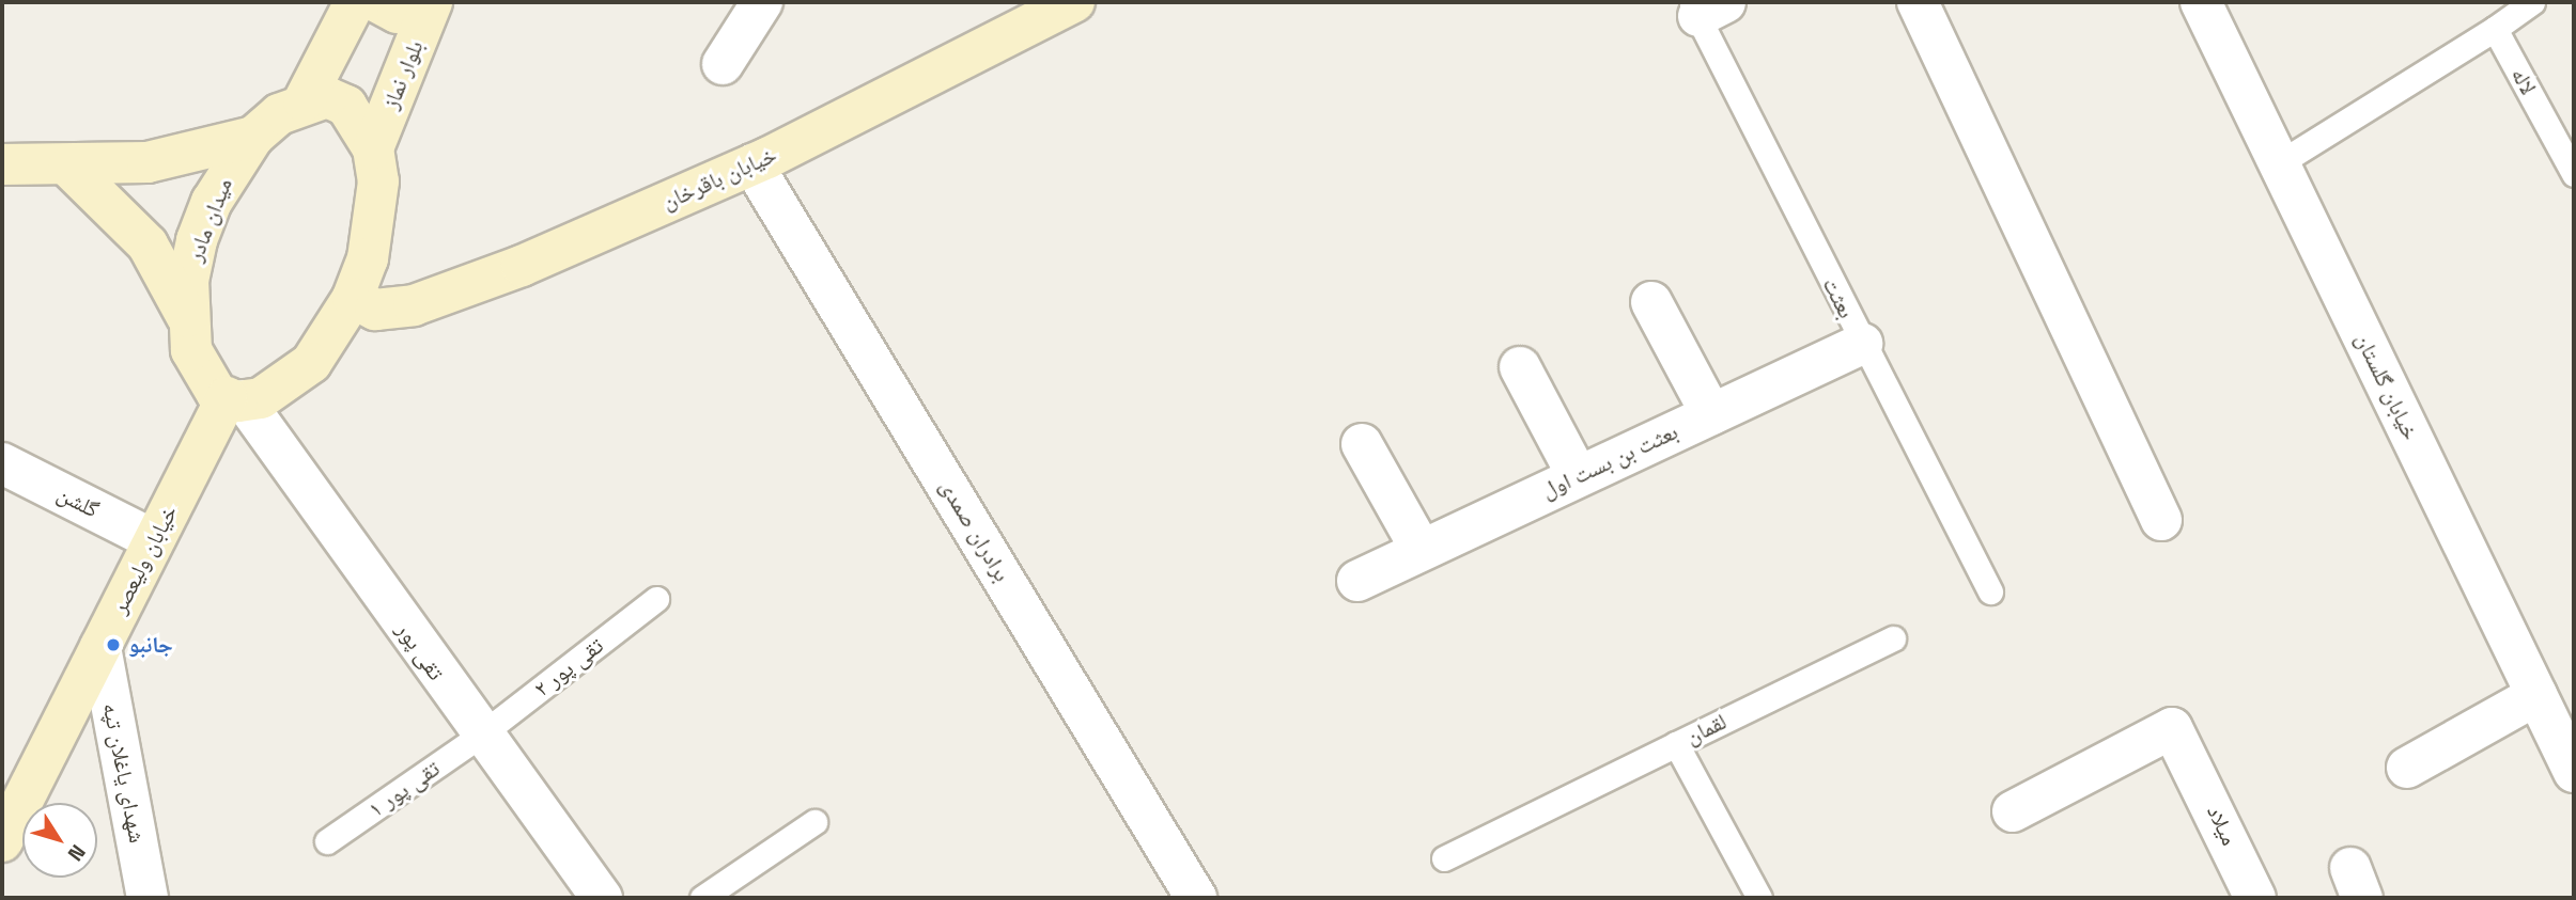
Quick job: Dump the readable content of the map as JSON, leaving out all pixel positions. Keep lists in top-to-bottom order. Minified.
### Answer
{"streets":{"main road":["بلوار نماز","خیابان باقرخان","میدان مادر","خیابان ولیعصر"],"street":["خیابان گلستان","بعثت بن بست اول","گلشن","برادران صمدی","تقی پور","شهدای یاغلان تپه","میلاد"],"lane":["لاله","بعثت","تقی پور ۲","لقمان","تقی پور ۱"]},"crossings":[["خیابان باقرخان","برادران صمدی"],["میدان مادر","خیابان ولیعصر"],["میدان مادر","تقی پور"],["بعثت","بعثت بن بست اول"],["گلشن","خیابان ولیعصر"],["خیابان ولیعصر","تقی پور"],["خیابان ولیعصر","شهدای یاغلان تپه"],["تقی پور","تقی پور ۲"],["تقی پور","تقی پور ۱"],["تقی پور ۲","تقی پور ۱"]],"places":["جانبو"],"north":"bottom right"}
